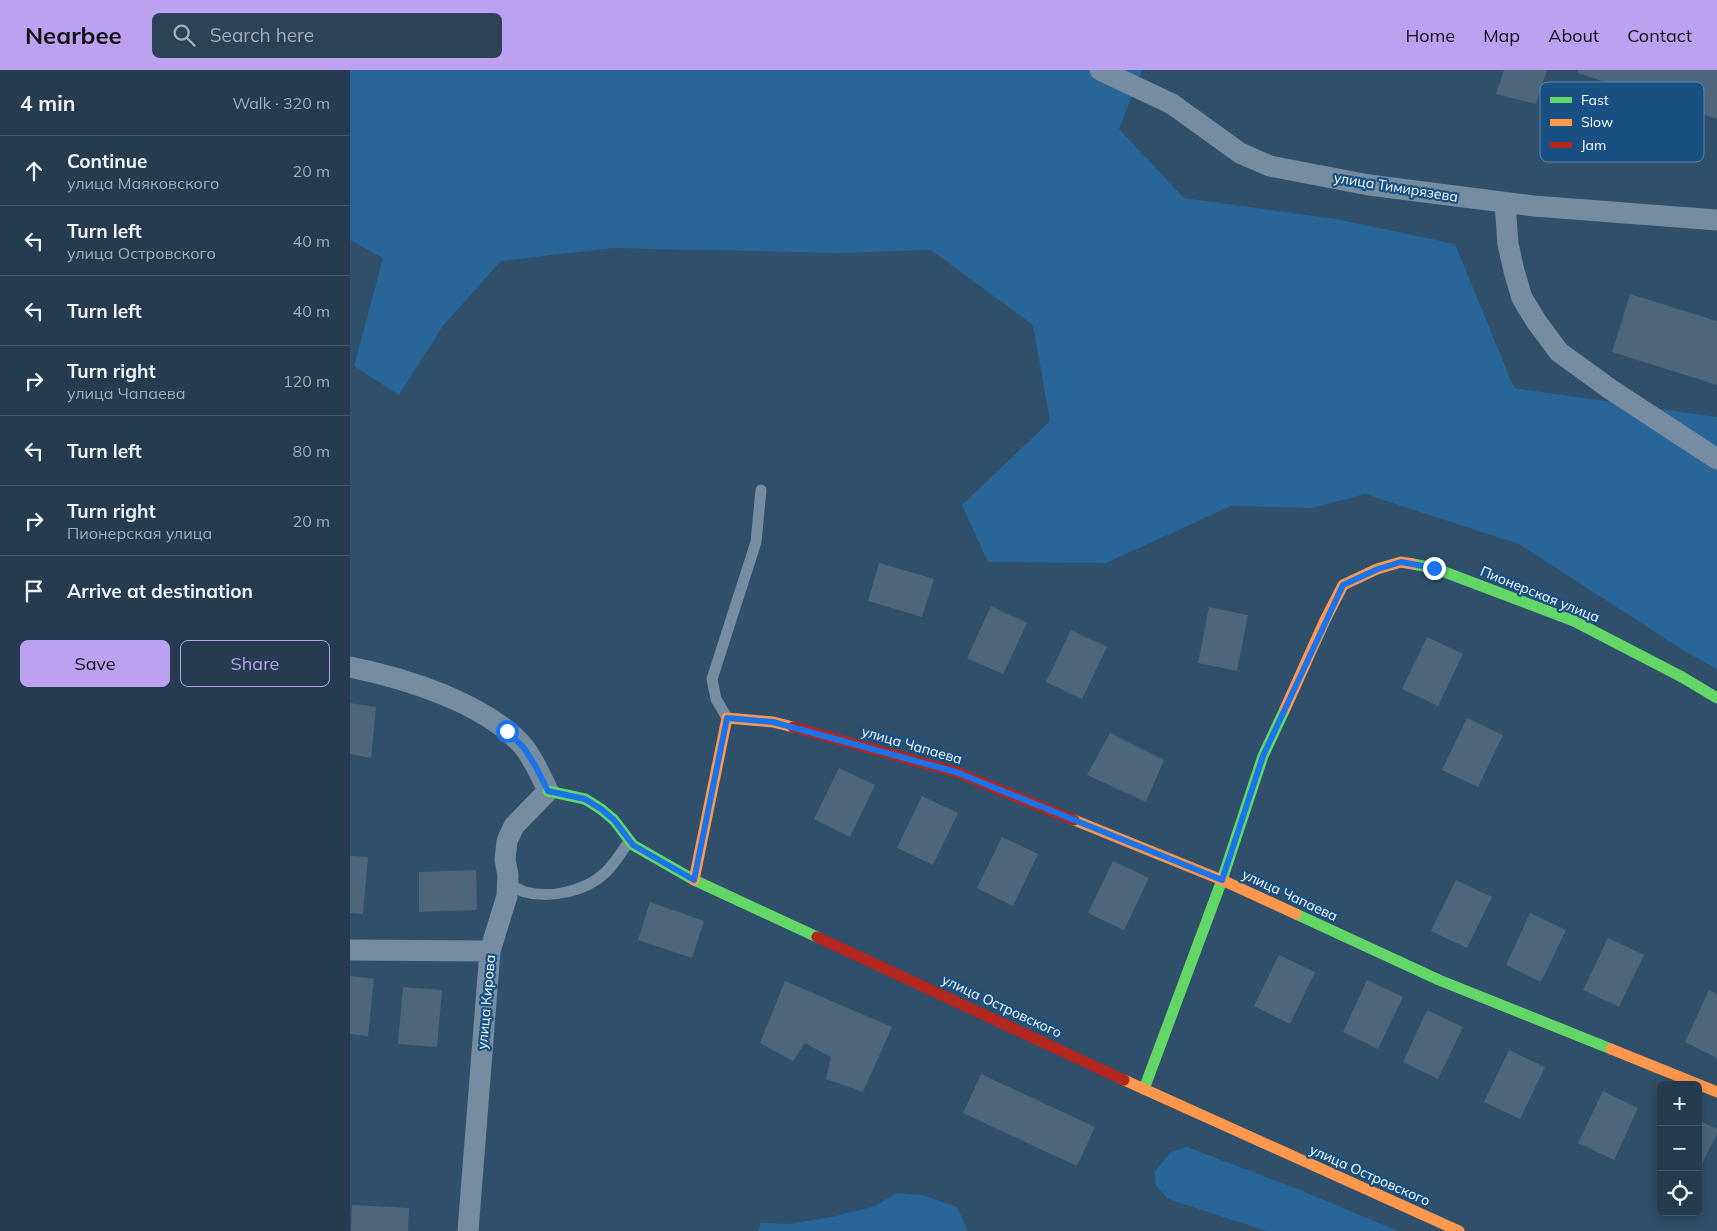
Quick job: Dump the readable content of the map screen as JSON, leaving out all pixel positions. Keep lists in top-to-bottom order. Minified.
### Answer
{"streets":{"street":["улица Тимирязева","Пионерская улица","улица Чапаева","улица Кирова","улица Островского"]},"crossings":[["Пионерская улица","улица Чапаева"],["улица Кирова","улица Островского"]],"legend":["Fast","Slow","Jam"],"page":{"header":"Nearbee","search":"Search here","nav":["Home","Map","About","Contact"],"heading":["4 min","Walk · 320 m"],"list":[["Continue","улица Маяковского","20 m"],["Turn left","улица Островского","40 m"],["Turn left","40 m"],["Turn right","улица Чапаева","120 m"],["Turn left","80 m"],["Turn right","Пионерская улица","20 m"],"Arrive at destination"],"buttons":["Save","Share"],"map_buttons":["+","−"]}}
